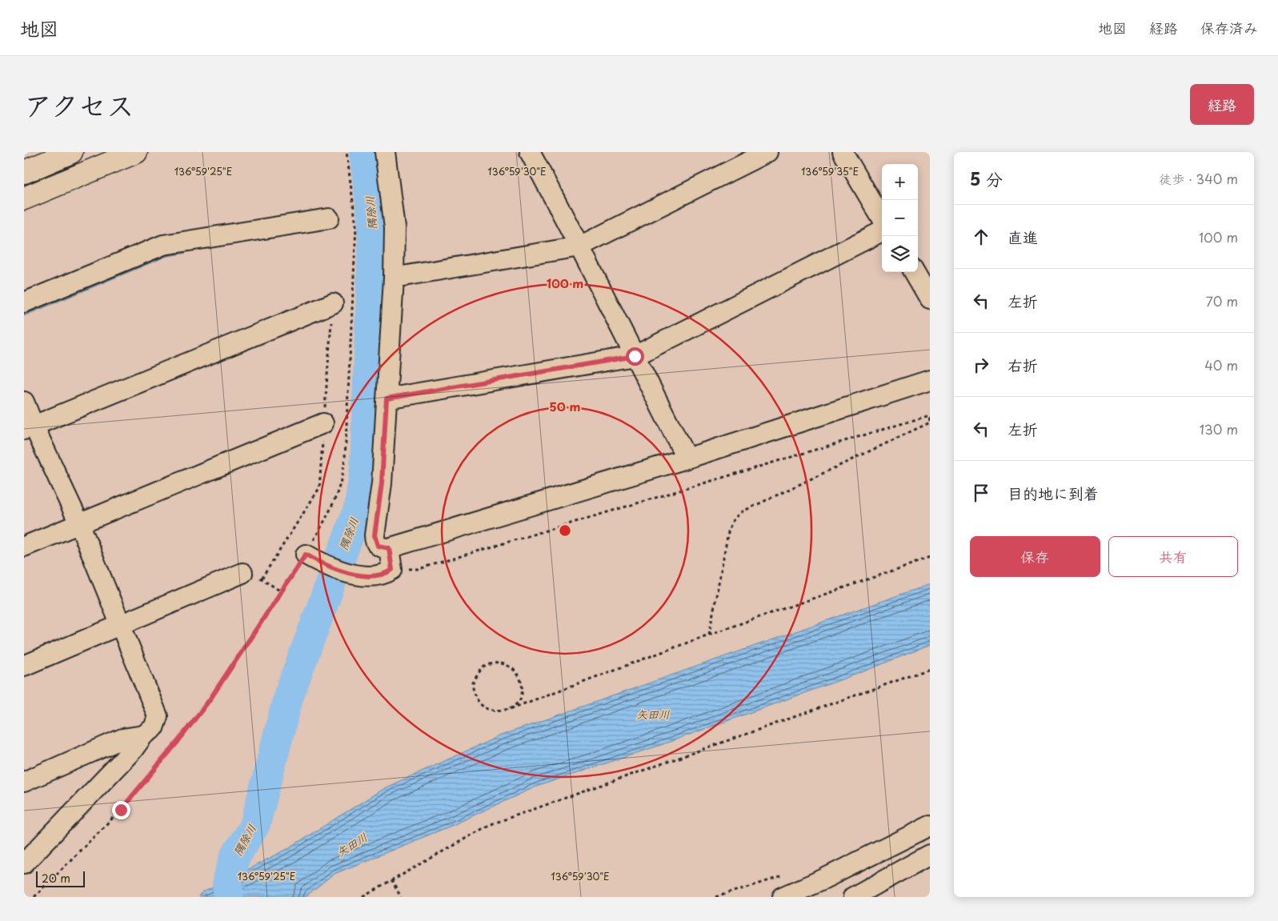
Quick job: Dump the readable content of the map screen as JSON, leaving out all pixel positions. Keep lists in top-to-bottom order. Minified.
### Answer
{"water":["隅除川","矢田川"],"scale_bar":"20 m","page":{"header":"地図","nav":["地図","経路","保存済み"],"title":"アクセス","buttons":["経路",["保存","共有"]],"heading":["5 分","徒歩 · 340 m"],"map_buttons":["+","−"],"list":[["直進","100 m"],["左折","70 m"],["右折","40 m"],["左折","130 m"],"目的地に到着"],"scale":"20 m"},"coordinates":["136°59'25\"E","136°59'30\"E","136°59'35\"E"],"rings":["100 m","50 m"]}
